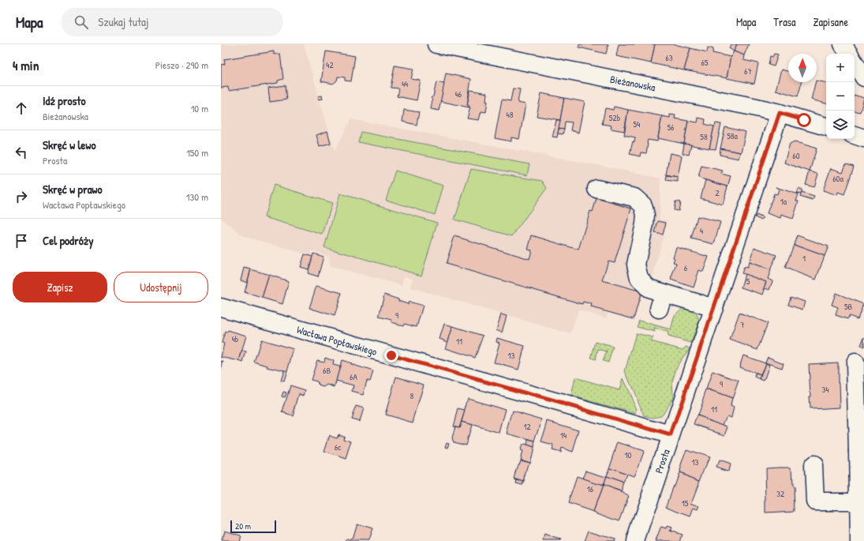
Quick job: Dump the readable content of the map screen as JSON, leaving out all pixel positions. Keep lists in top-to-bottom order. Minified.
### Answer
{"streets":{"street":["Bieżanowska","Wacława Popławskiego","Prosta"]},"crossings":[["Bieżanowska","Prosta"],["Wacława Popławskiego","Prosta"]],"house_numbers":["63","65","42","67","44","46","48","52b","54","56","58a","58","60","60a","2","1a","4","1","6","5","5B","9","7","4b","11","13","6B","6A","9","34","8","11","12","14","6c","10","13","16","32","15"],"scale_bar":"20 m","north":"top","page":{"header":"Mapa","search":"Szukaj tutaj","nav":["Mapa","Trasa","Zapisane"],"heading":["4 min","Pieszo · 290 m"],"map_buttons":["+","−"],"list":[["Idź prosto","Bieżanowska","10 m"],["Skręć w lewo","Prosta","150 m"],["Skręć w prawo","Wacława Popławskiego","130 m"],"Cel podróży"],"buttons":["Zapisz","Udostępnij"],"scale":"20 m"}}
